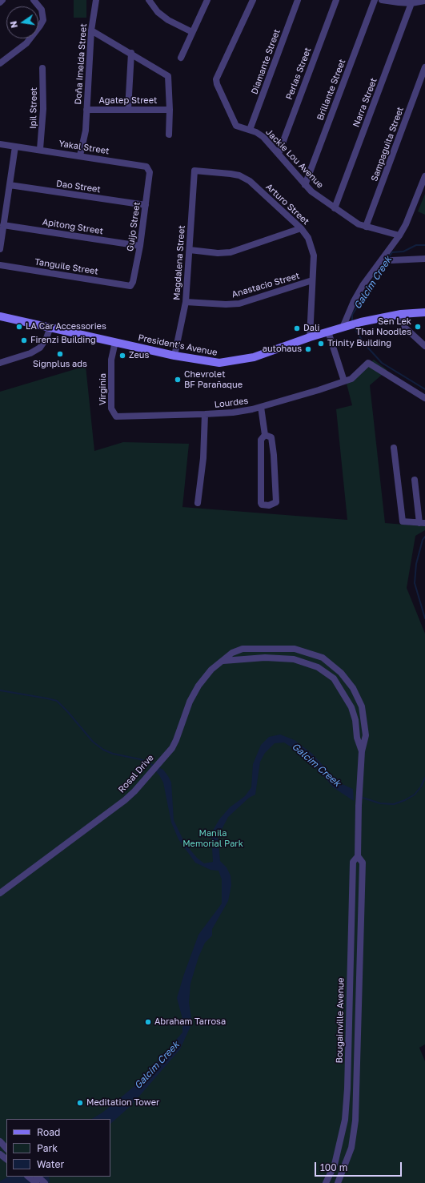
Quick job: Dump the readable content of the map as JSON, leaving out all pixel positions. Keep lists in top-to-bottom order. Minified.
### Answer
{"streets":{"street":["Diamante Street","Doña Imelda Street","Perlas Street","Brillante Street","Agatep Street","Narra Street","Ipil Street","Sampaguita Street","Yakal Street","Jackie Lou Avenue","Dao Street","Arturo Street","Apitong Street","Guijo Street","Magdalena Street","Tanguile Street","Anastacio Street","President's Avenue","Virginia","Lourdes","Rosal Drive","Bougainville Avenue"]},"crossings":[["Diamante Street","Jackie Lou Avenue"],["Doña Imelda Street","Agatep Street"],["Doña Imelda Street","Yakal Street"],["Perlas Street","Jackie Lou Avenue"],["Brillante Street","Jackie Lou Avenue"],["Narra Street","Jackie Lou Avenue"],["Ipil Street","Yakal Street"],["Sampaguita Street","Jackie Lou Avenue"],["Yakal Street","Guijo Street"],["Dao Street","Guijo Street"],["Arturo Street","Magdalena Street"],["Arturo Street","Anastacio Street"],["Arturo Street","President's Avenue"],["Apitong Street","Guijo Street"],["Guijo Street","Tanguile Street"],["Magdalena Street","Anastacio Street"],["Magdalena Street","President's Avenue"],["President's Avenue","Virginia"],["Virginia","Lourdes"]],"water":["Galcim Creek"],"parks":["Manila Memorial Park"],"places":["LA Car Accessories","Sen Lek Thai Noodles","Dali","Firenzi Building","Trinity Building","autohaus","Signplus ads","Zeus","Chevrolet BF Parañaque","Abraham Tarrosa","Meditation Tower"],"legend":["Road","Park","Water"],"scale_bar":"100 m","north":"left"}
